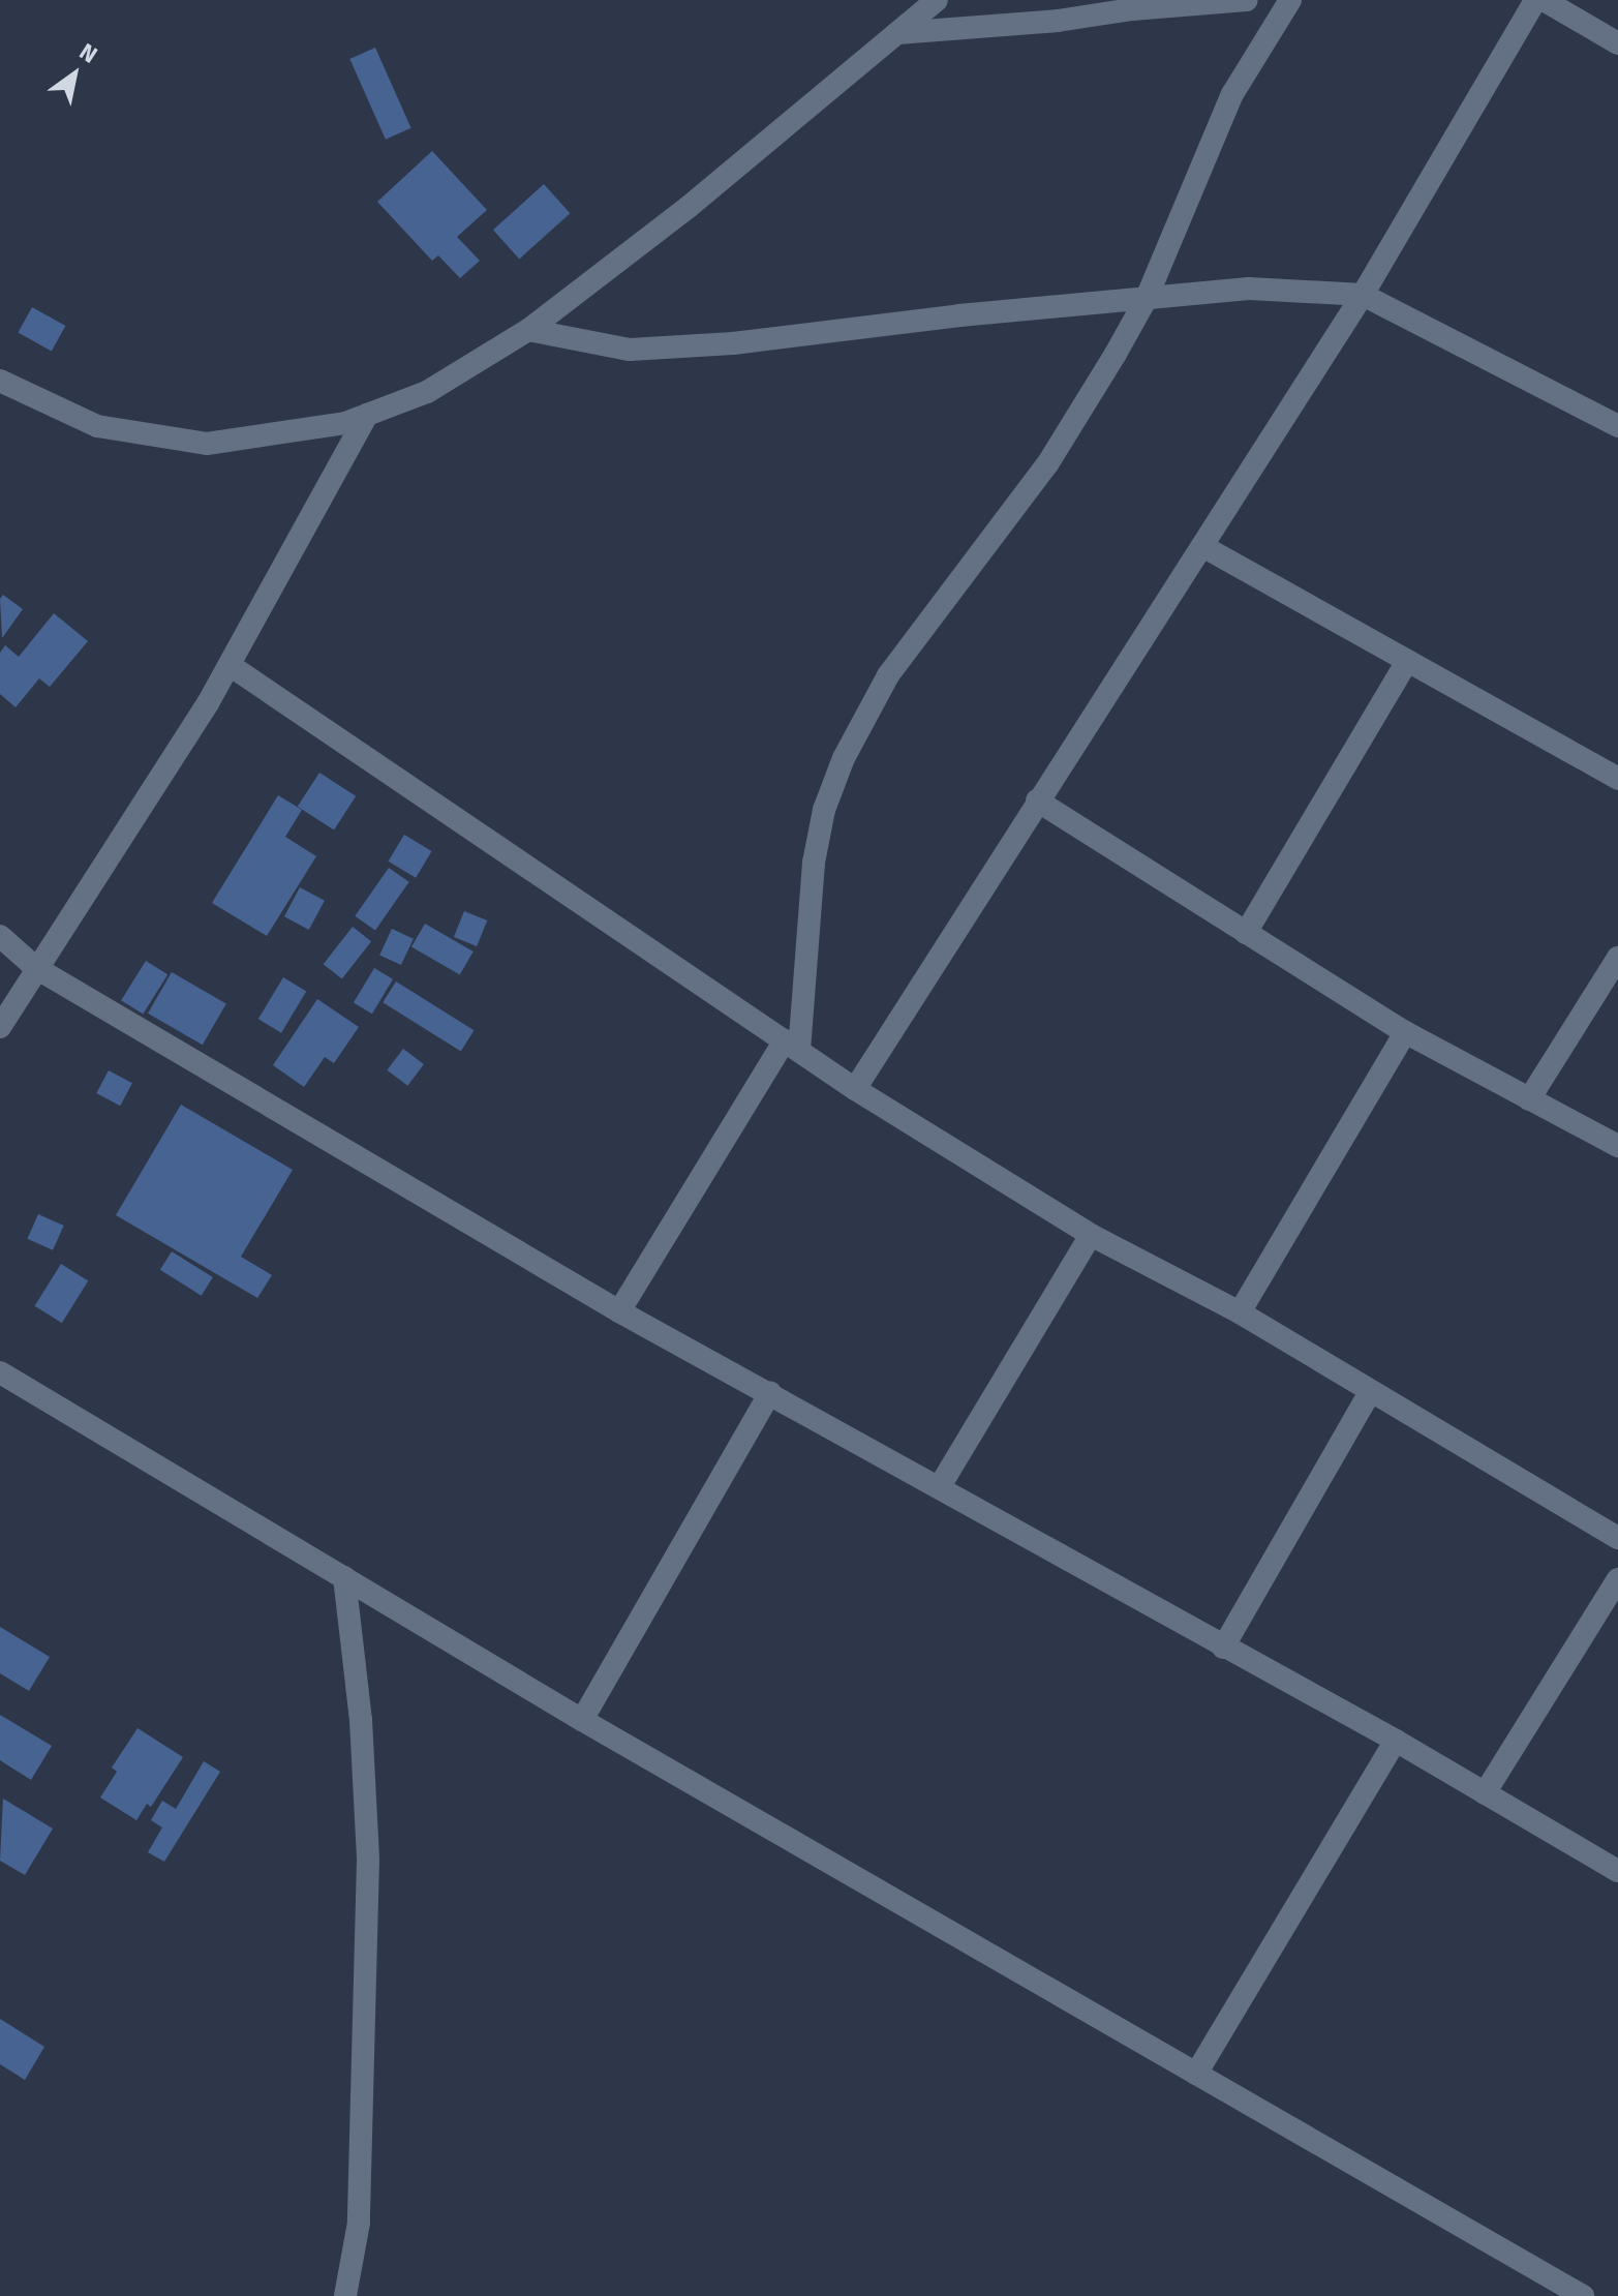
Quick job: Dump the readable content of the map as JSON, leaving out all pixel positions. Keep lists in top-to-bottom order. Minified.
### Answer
{"north":"top right"}
